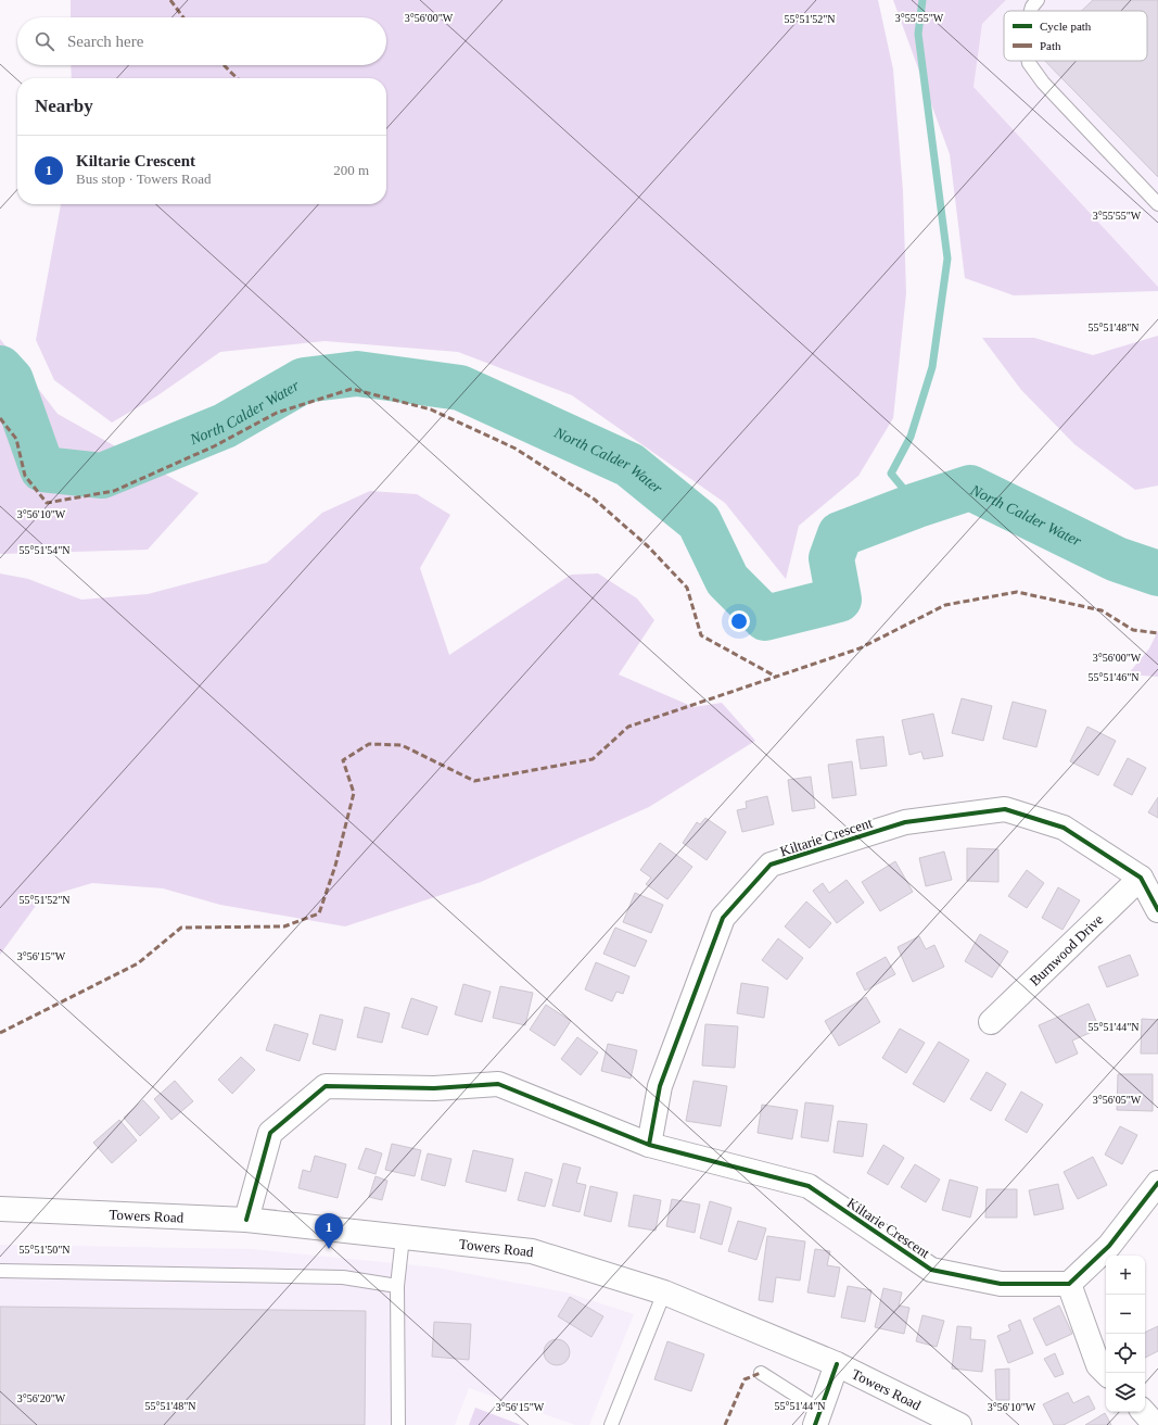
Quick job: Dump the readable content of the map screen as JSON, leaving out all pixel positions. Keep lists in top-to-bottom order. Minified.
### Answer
{"streets":{"street":["Kiltarie Crescent","Burnwood Drive","Towers Road"]},"crossings":[["Kiltarie Crescent","Burnwood Drive"],["Kiltarie Crescent","Towers Road"]],"water":["North Calder Water"],"legend":["Cycle path","Path"],"page":{"search":"Search here","heading":"Nearby","list":[{"mark":"1","name":"Kiltarie Crescent","note":"Bus stop · Towers Road","value":"200 m"}],"pins":"1","map_buttons":["+","−"]},"coordinates":["3°56'00\"W","3°55'55\"W","55°51'52\"N","55°51'48\"N","3°56'10\"W","55°51'54\"N","55°51'46\"N","3°56'15\"W","55°51'44\"N","3°56'05\"W","55°51'50\"N","3°56'20\"W"]}
